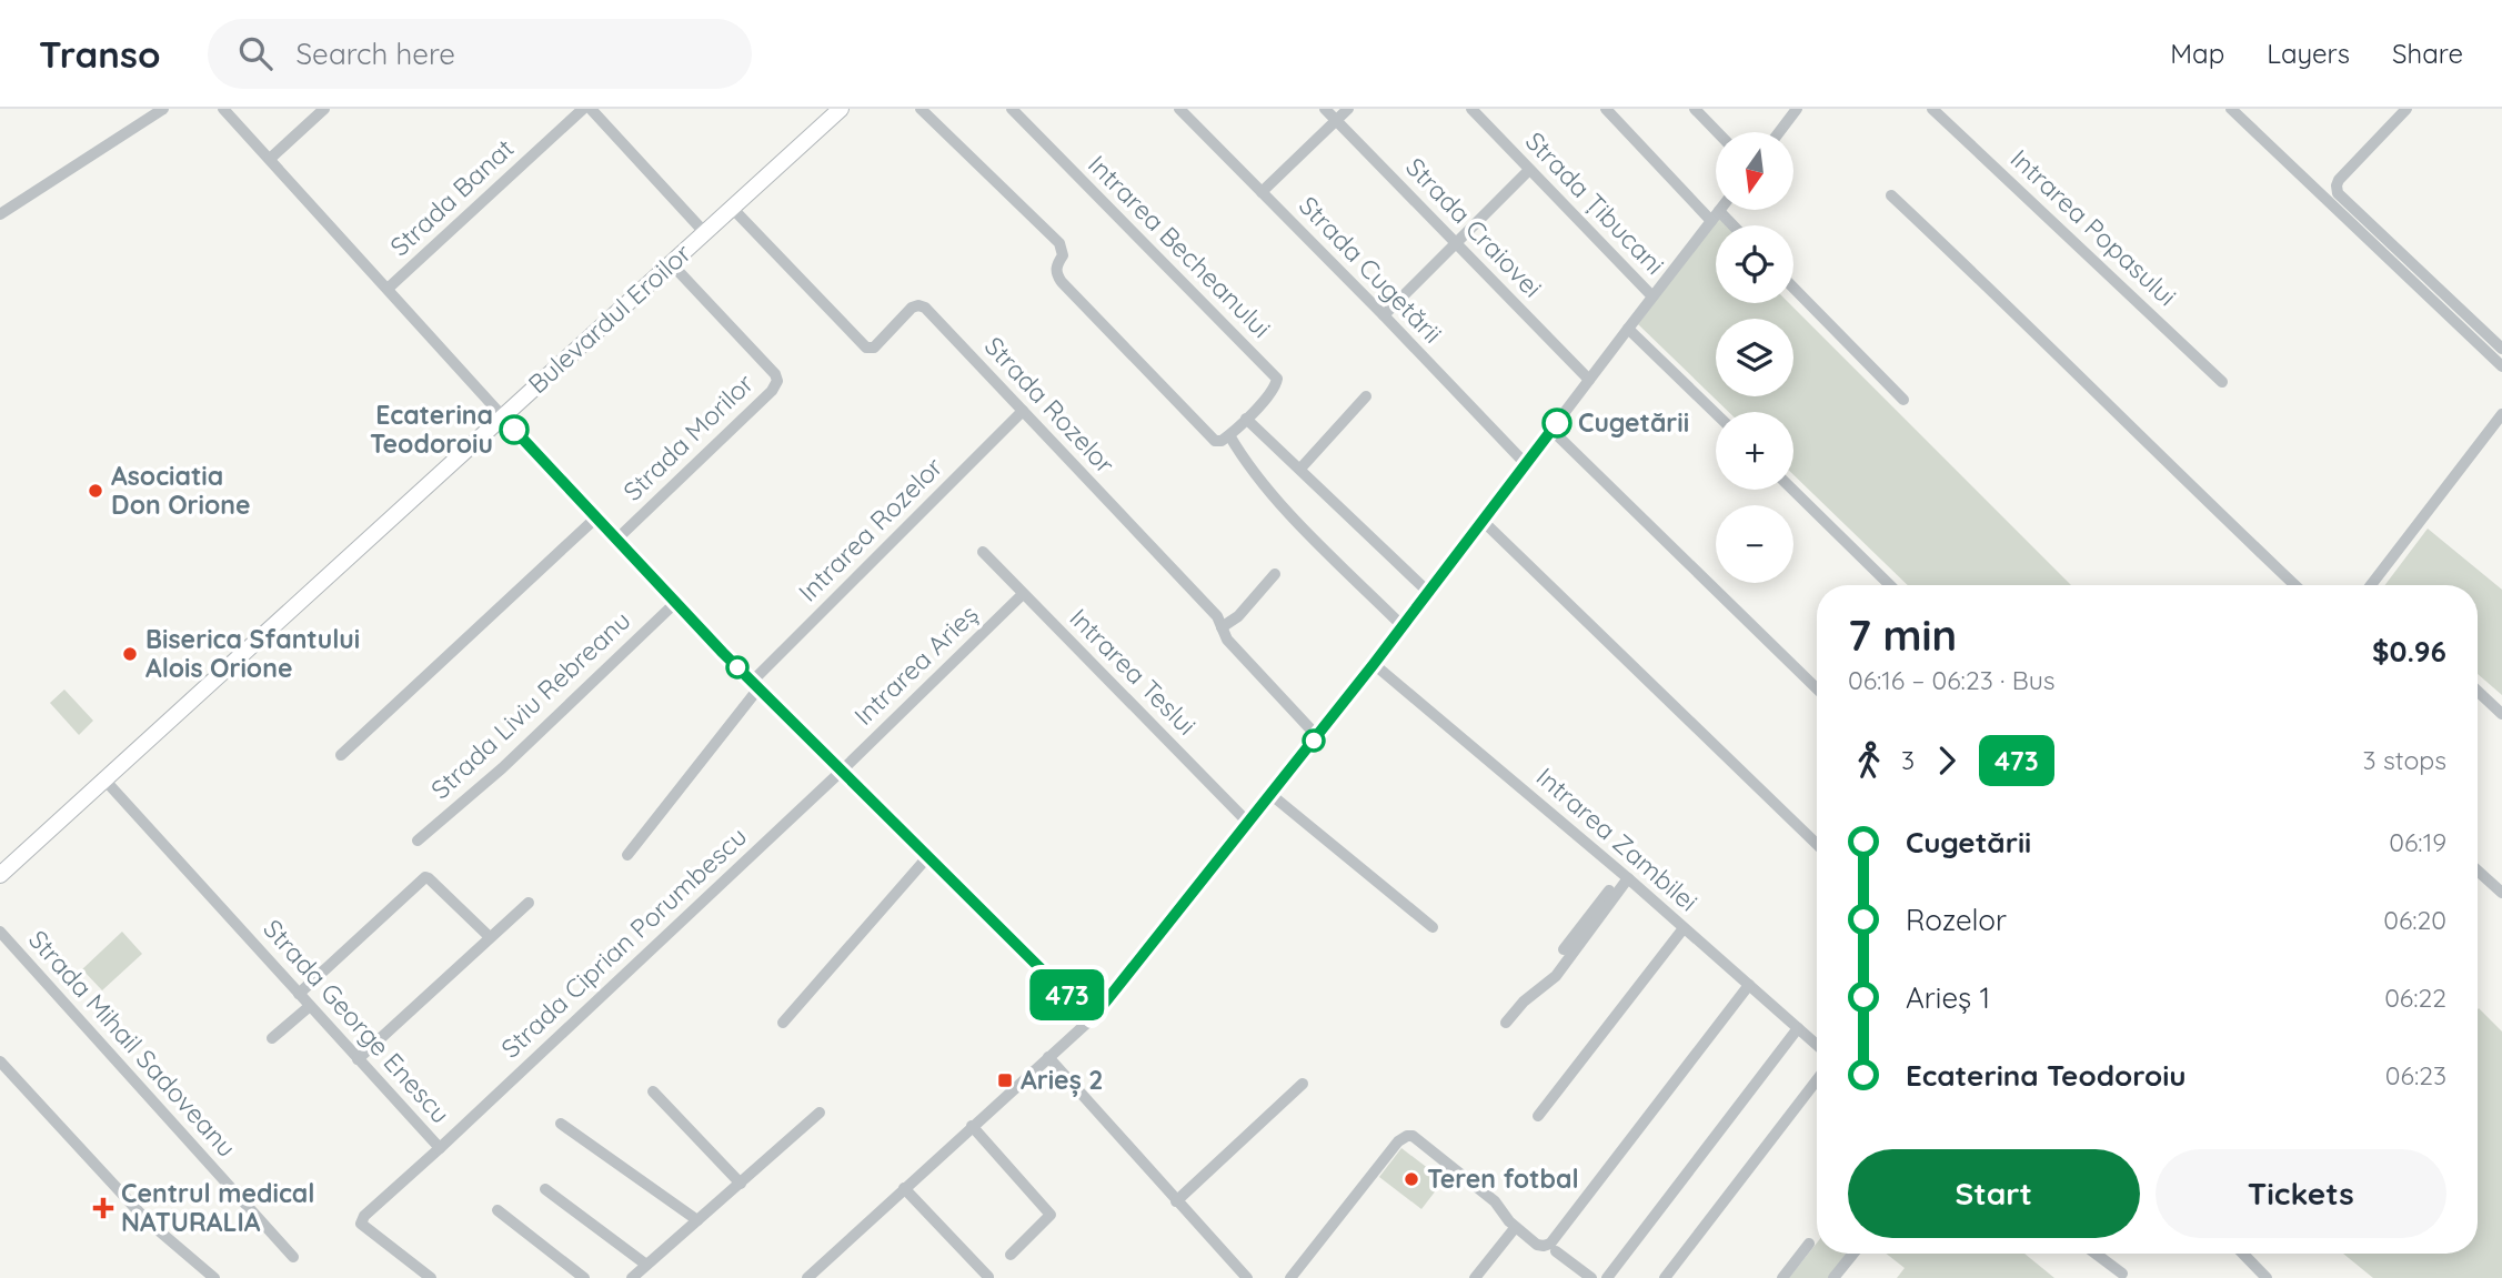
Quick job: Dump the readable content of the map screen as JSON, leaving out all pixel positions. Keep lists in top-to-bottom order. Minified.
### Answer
{"streets":{"main road":["Bulevardul Eroilor"],"street":["Strada Banat","Strada Țibucani","Strada Craiovei","Intrarea Popasului","Intrarea Becheanului","Strada Cugetării","Strada Rozelor","Strada Morilor","Intrarea Rozelor","Intrarea Arieș","Intrarea Teslui","Strada Liviu Rebreanu","Intrarea Zambilei","Strada Ciprian Porumbescu","Strada George Enescu","Strada Mihail Sadoveanu"]},"crossings":[["Bulevardul Eroilor","Strada Rozelor"],["Bulevardul Eroilor","Strada Morilor"],["Bulevardul Eroilor","Strada George Enescu"],["Strada Rozelor","Intrarea Rozelor"],["Intrarea Arieș","Intrarea Teslui"],["Intrarea Arieș","Strada Ciprian Porumbescu"],["Strada Ciprian Porumbescu","Strada George Enescu"]],"places":{"other":["Cugetării","Ecaterina Teodoroiu","Asociatia Don Orione","Biserica Sfantului Alois Orione","Teren fotbal"],"transit":["Arieș 2"],"health":["Centrul medical NATURALIA"]},"lines":["bus line 473"],"north":"bottom","page":{"header":"Transo","search":"Search here","nav":["Map","Layers","Share"],"on_map":"473","map_buttons":["+","−"],"heading":["7 min","06:16 – 06:23 · Bus","$0.96"],"legs":["3","473","3 stops"],"list":[{"name":"Cugetării","value":"06:19"},{"name":"Rozelor","value":"06:20"},{"name":"Arieș 1","value":"06:22"},{"name":"Ecaterina Teodoroiu","value":"06:23"}],"buttons":["Start","Tickets"]}}
